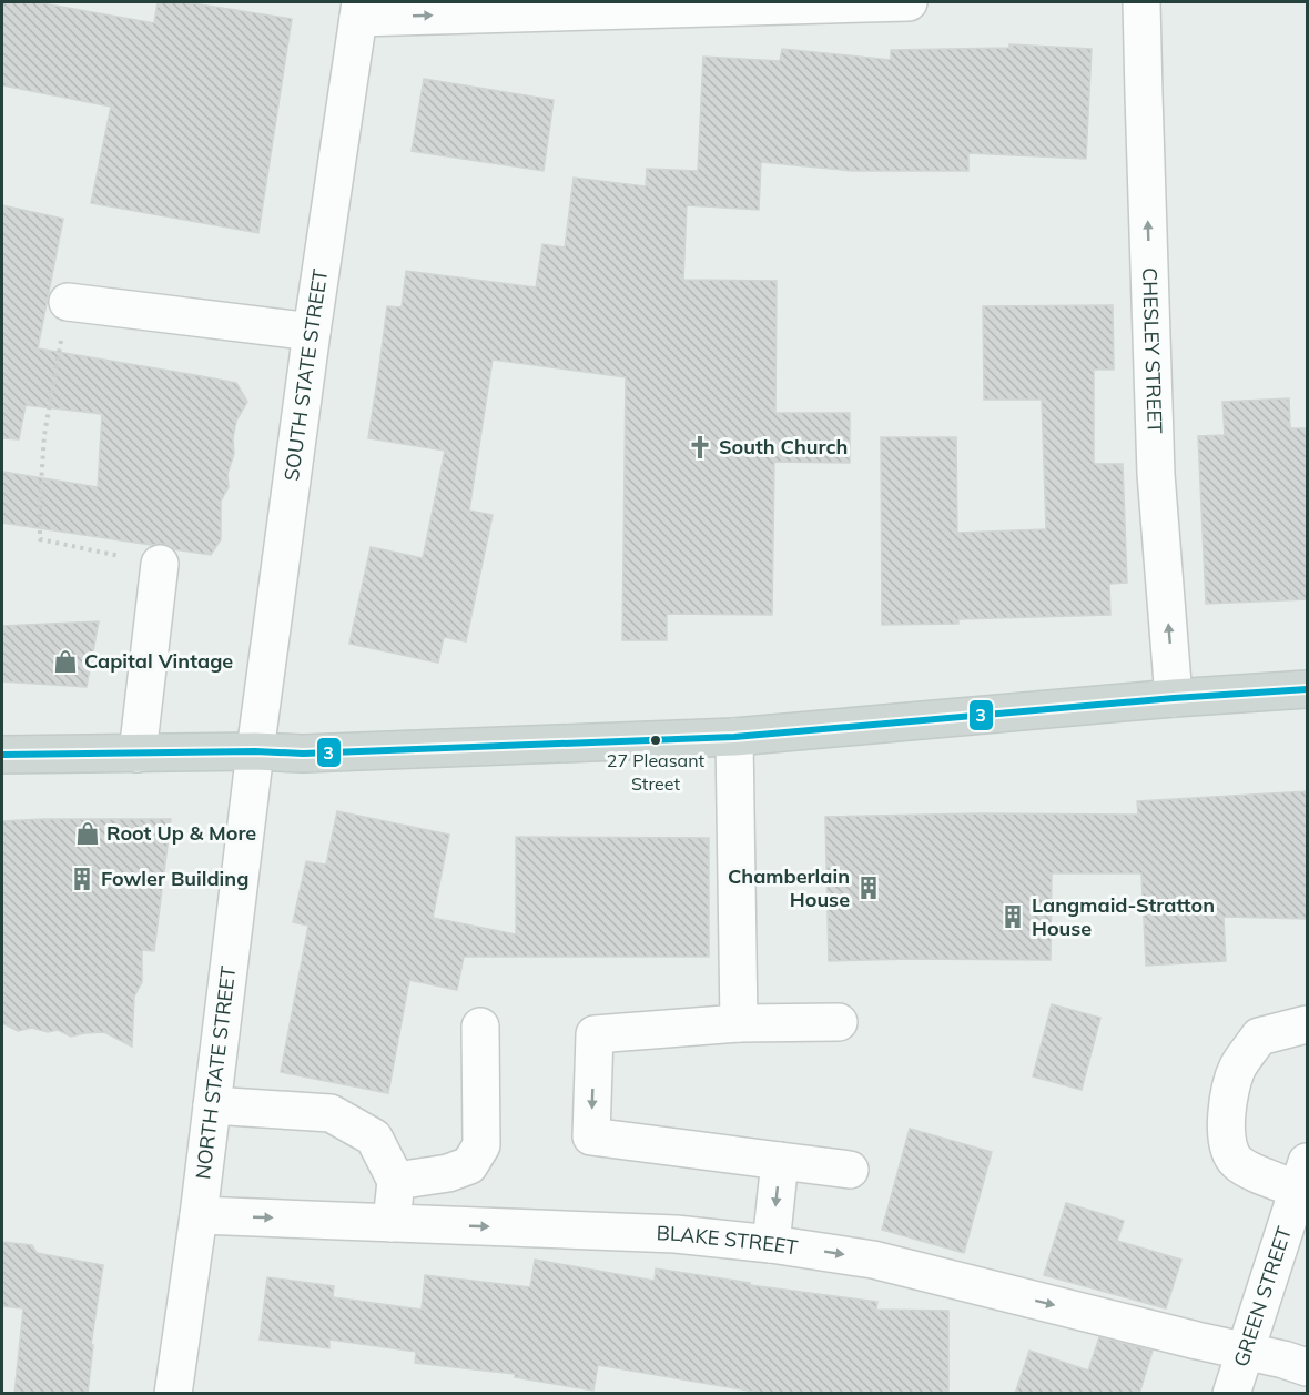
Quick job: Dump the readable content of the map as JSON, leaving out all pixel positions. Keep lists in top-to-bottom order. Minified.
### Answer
{"streets":{"street":["CHESLEY STREET","SOUTH STATE STREET","NORTH STATE STREET","BLAKE STREET","GREEN STREET"]},"crossings":[["SOUTH STATE STREET","NORTH STATE STREET"],["NORTH STATE STREET","BLAKE STREET"],["BLAKE STREET","GREEN STREET"]],"one_way":["CHESLEY STREET","BLAKE STREET"],"places":{"church":["South Church"],"shop":["Capital Vintage","Root Up & More"],"other":["27 Pleasant Street"],"building":["Fowler Building","Chamberlain House","Langmaid-Stratton House"]},"lines":["transit line 3"]}
